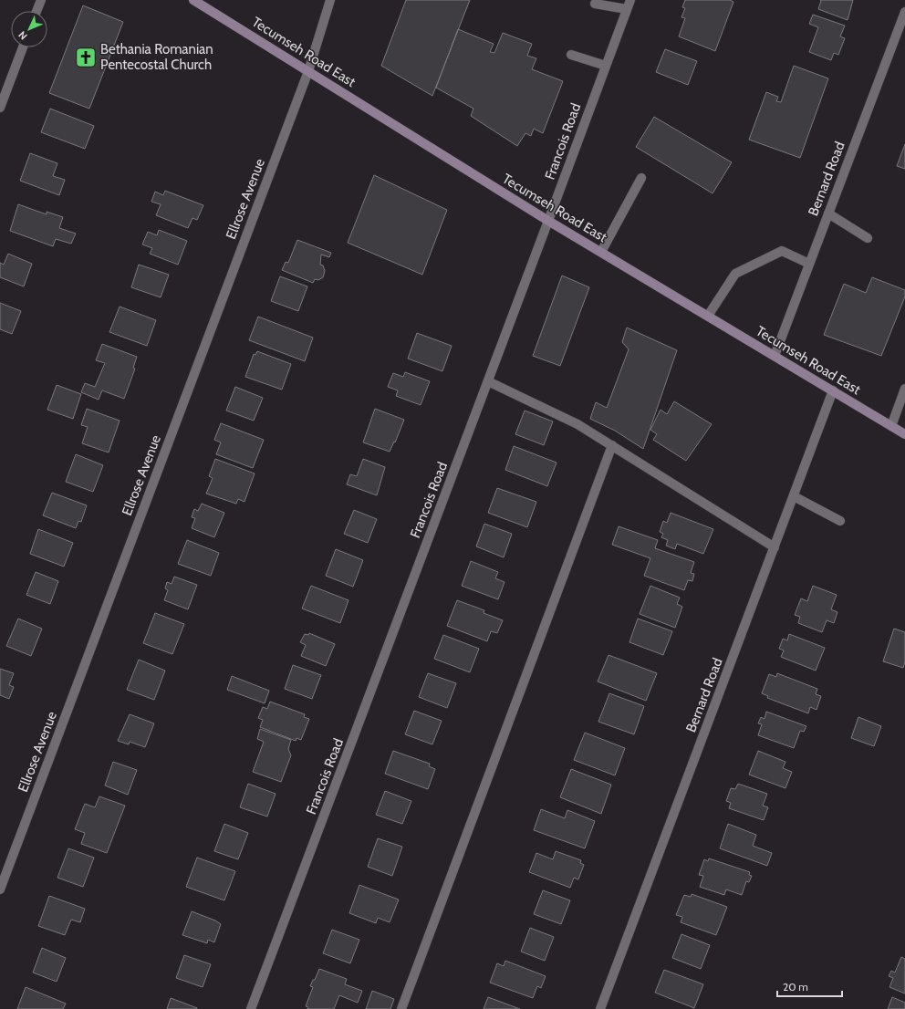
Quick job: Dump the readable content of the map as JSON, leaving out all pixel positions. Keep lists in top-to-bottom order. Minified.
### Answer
{"streets":{"main road":["Tecumseh Road East"],"street":["Francois Road","Bernard Road","Ellrose Avenue"]},"crossings":[["Tecumseh Road East","Francois Road"],["Tecumseh Road East","Bernard Road"],["Tecumseh Road East","Ellrose Avenue"]],"places":{"church":["Bethania Romanian Pentecostal Church"]},"scale_bar":"20 m","north":"bottom left"}
